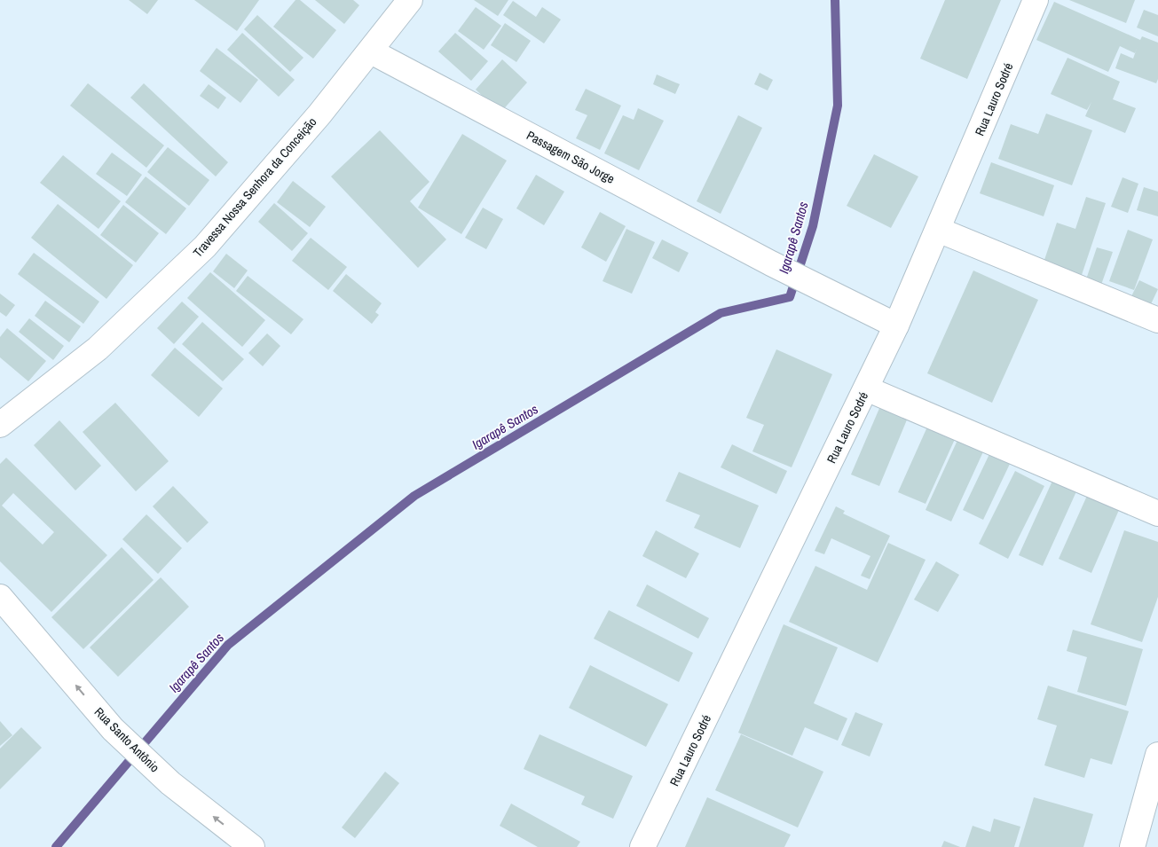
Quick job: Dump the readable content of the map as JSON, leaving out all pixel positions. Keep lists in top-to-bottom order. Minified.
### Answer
{"streets":{"street":["Rua Lauro Sodré","Passagem São Jorge","Travessa Nossa Senhora da Conceição","Rua Santo Antônio"]},"crossings":[["Rua Lauro Sodré","Passagem São Jorge"],["Passagem São Jorge","Travessa Nossa Senhora da Conceição"]],"one_way":["Rua Santo Antônio"],"water":["Igarapê Santos"]}
